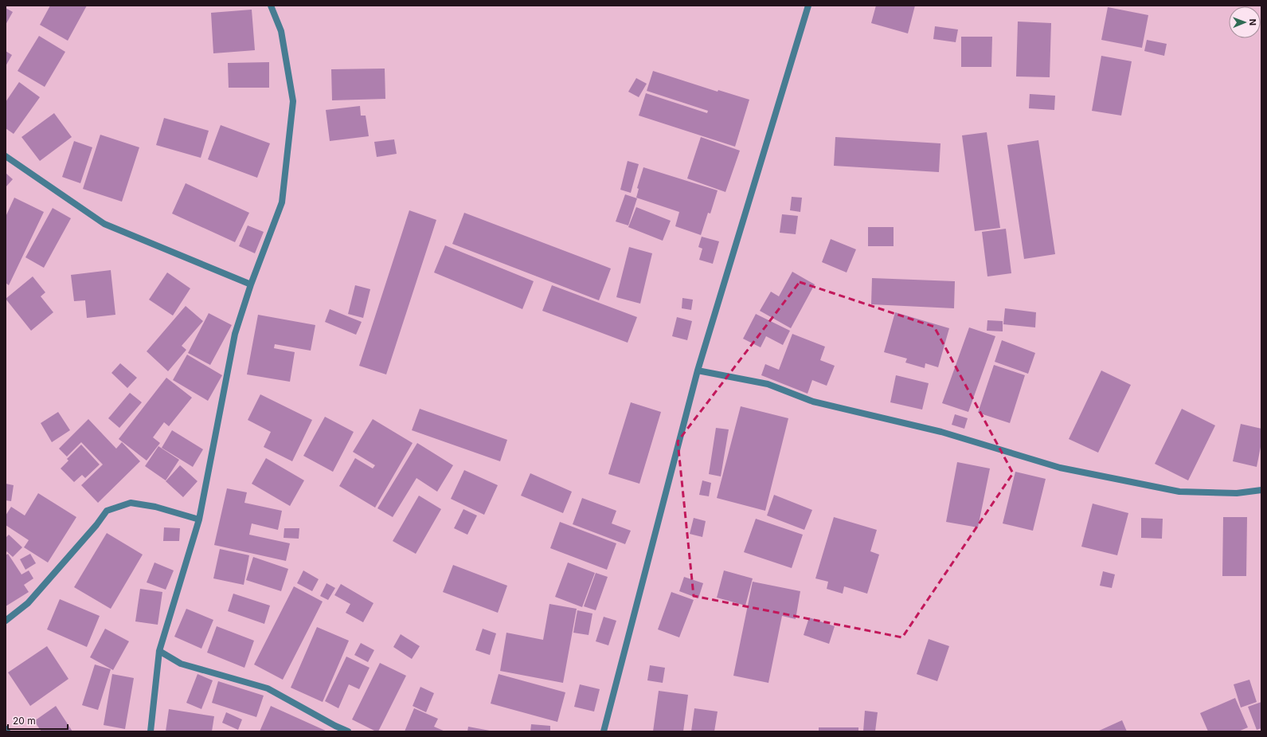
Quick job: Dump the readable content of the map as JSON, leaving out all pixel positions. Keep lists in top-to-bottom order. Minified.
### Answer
{"scale_bar":"20 m","north":"right"}
